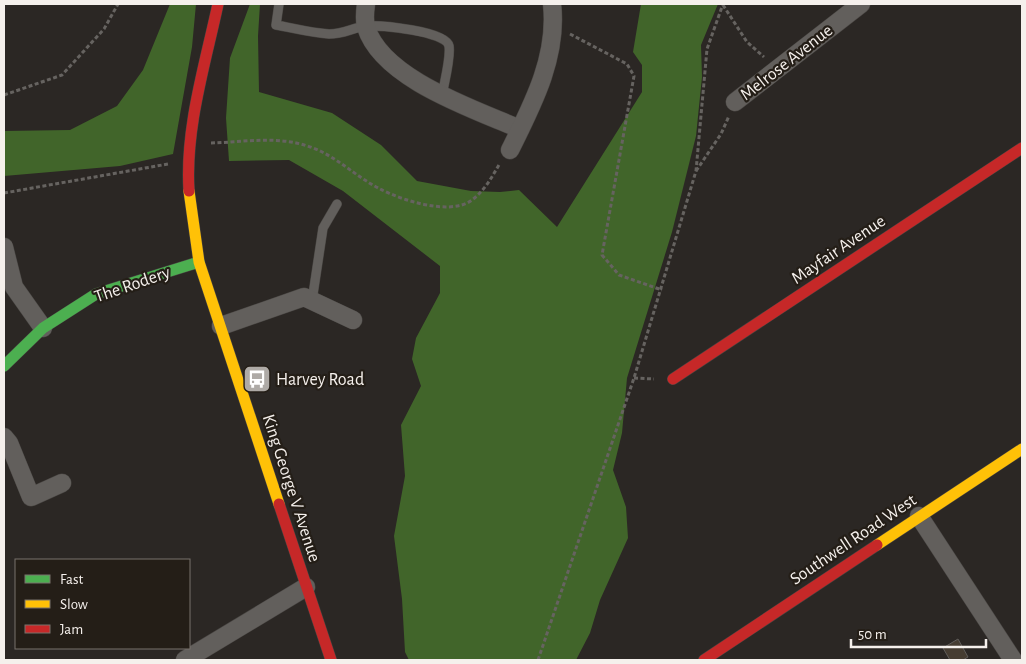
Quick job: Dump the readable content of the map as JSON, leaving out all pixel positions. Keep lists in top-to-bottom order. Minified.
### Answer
{"streets":{"street":["Melrose Avenue","Mayfair Avenue","The Rodery","King George V Avenue","Southwell Road West"]},"crossings":[["The Rodery","King George V Avenue"]],"places":{"bus stop":["Harvey Road"]},"legend":["Fast","Slow","Jam"],"scale_bar":"50 m"}
